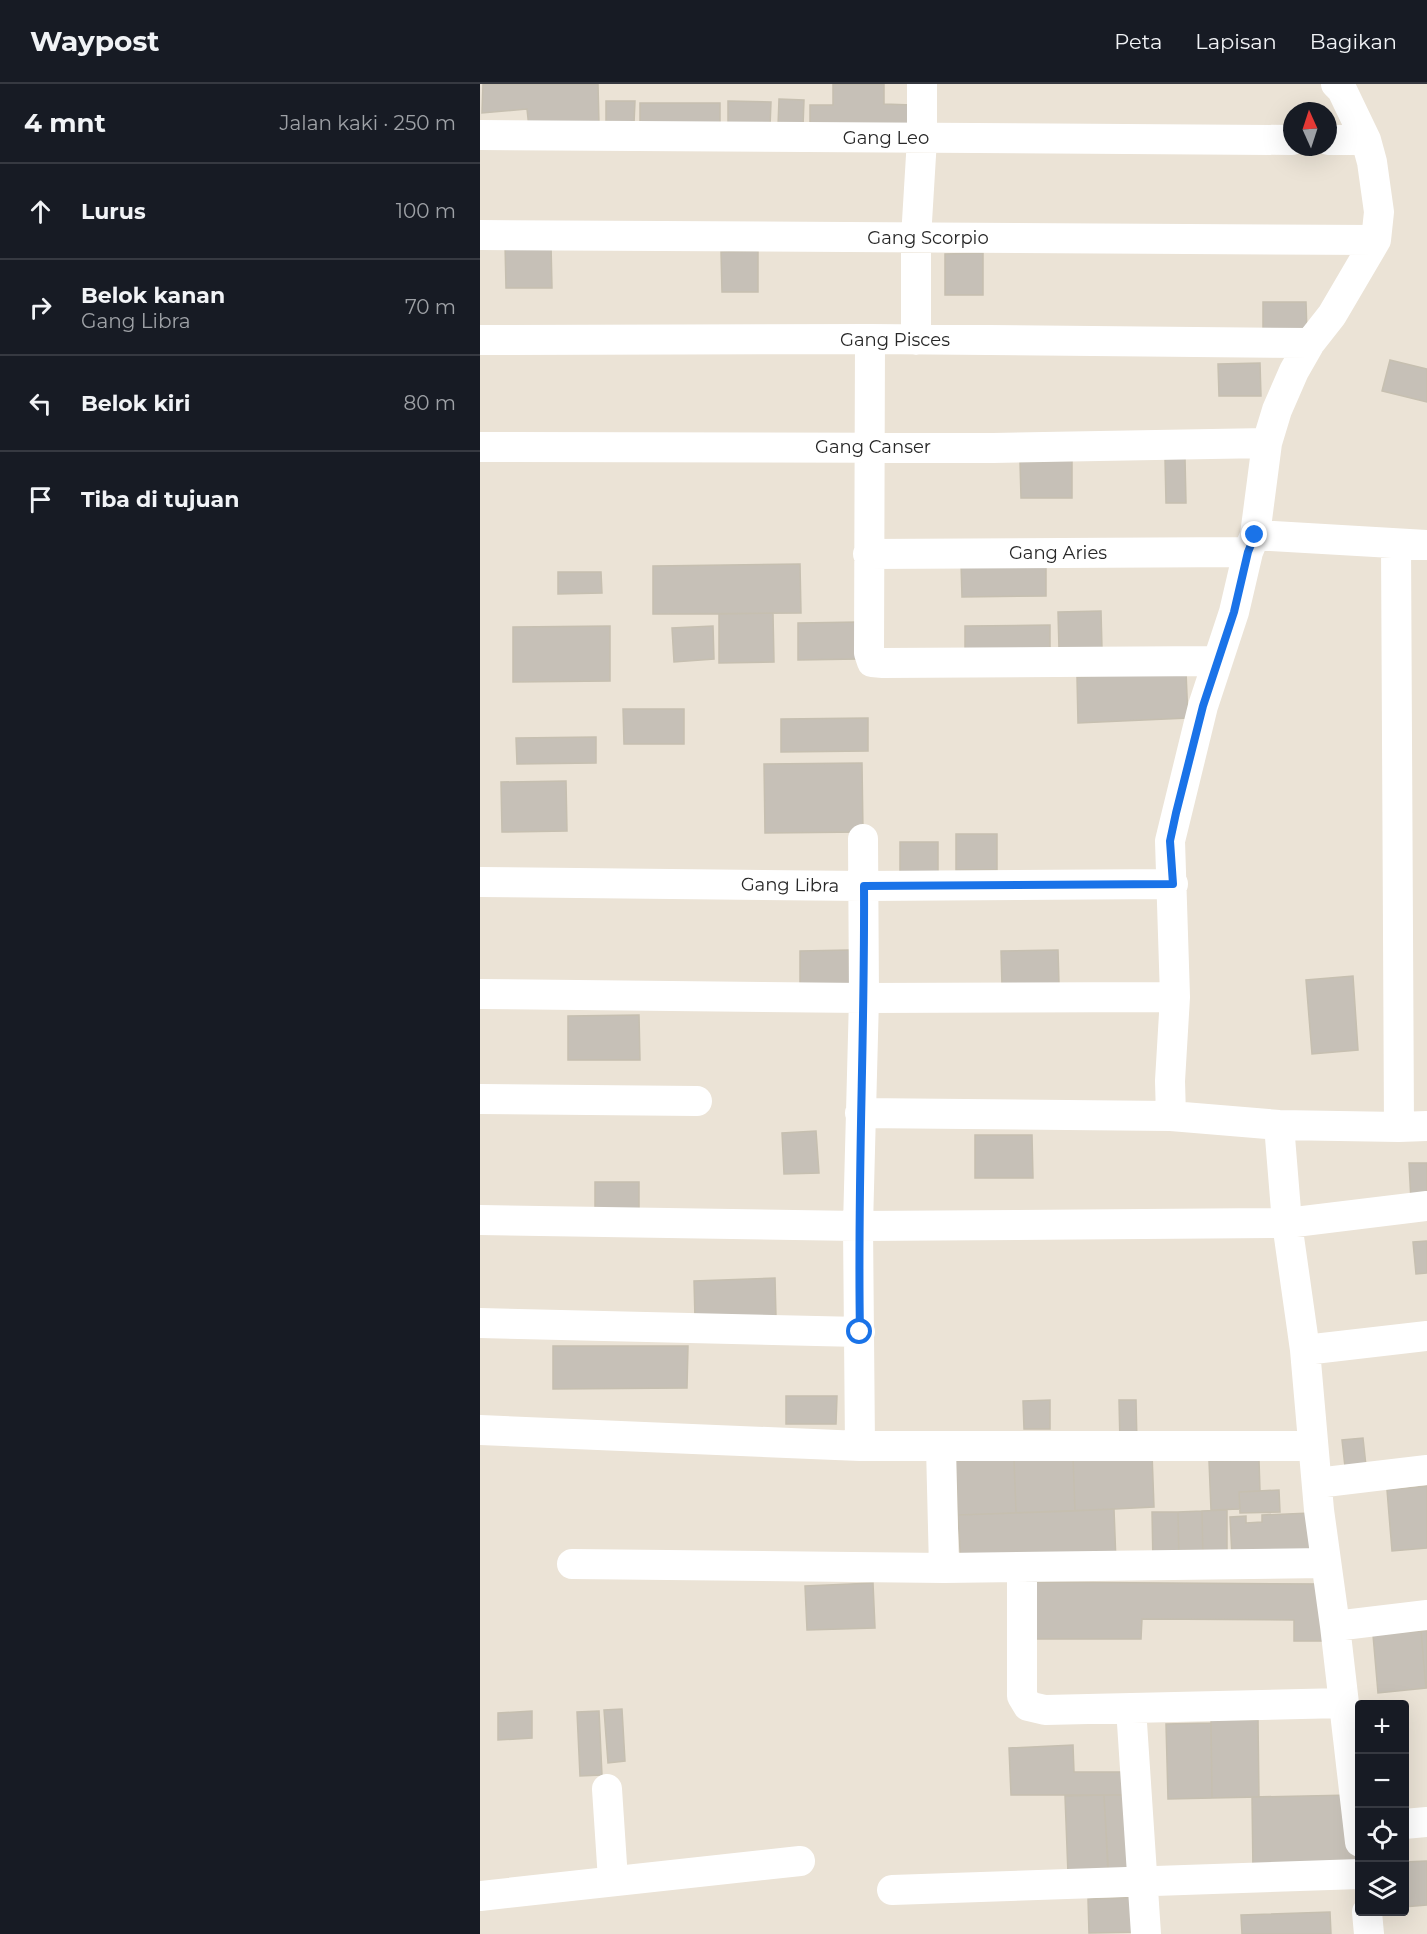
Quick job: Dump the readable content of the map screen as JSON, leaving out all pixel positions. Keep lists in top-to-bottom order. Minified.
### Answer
{"streets":{"street":["Gang Leo","Gang Scorpio","Gang Pisces","Gang Canser","Gang Aries","Gang Libra"]},"north":"top","page":{"header":"Waypost","nav":["Peta","Lapisan","Bagikan"],"heading":["4 mnt","Jalan kaki · 250 m"],"list":[["Lurus","100 m"],["Belok kanan","Gang Libra","70 m"],["Belok kiri","80 m"],"Tiba di tujuan"],"map_buttons":["+","−"]}}
